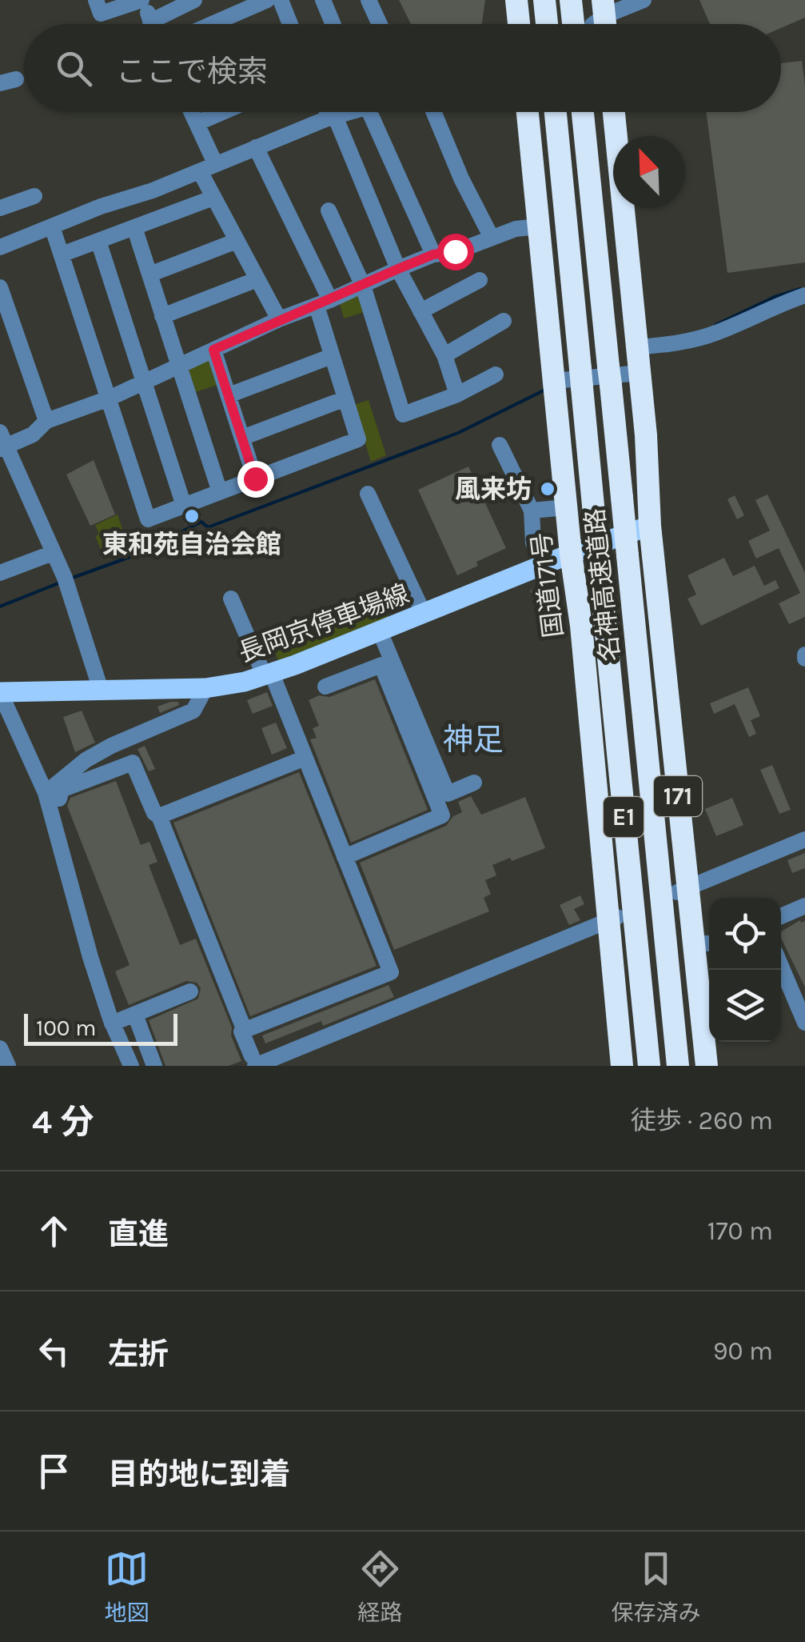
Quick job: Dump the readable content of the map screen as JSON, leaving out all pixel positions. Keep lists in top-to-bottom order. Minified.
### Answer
{"streets":{"highway":["国道171号","名神高速道路","171","E1"],"main road":["長岡京停車場線"]},"crossings":[["国道171号","長岡京停車場線"],["長岡京停車場線","171"]],"districts":["神足"],"places":["風来坊","東和苑自治会館"],"scale_bar":"100 m","north":"top left","page":{"search":"ここで検索","scale":"100 m","heading":["4 分","徒歩 · 260 m"],"list":[["直進","170 m"],["左折","90 m"],"目的地に到着"],"nav":["地図","経路","保存済み"]}}
